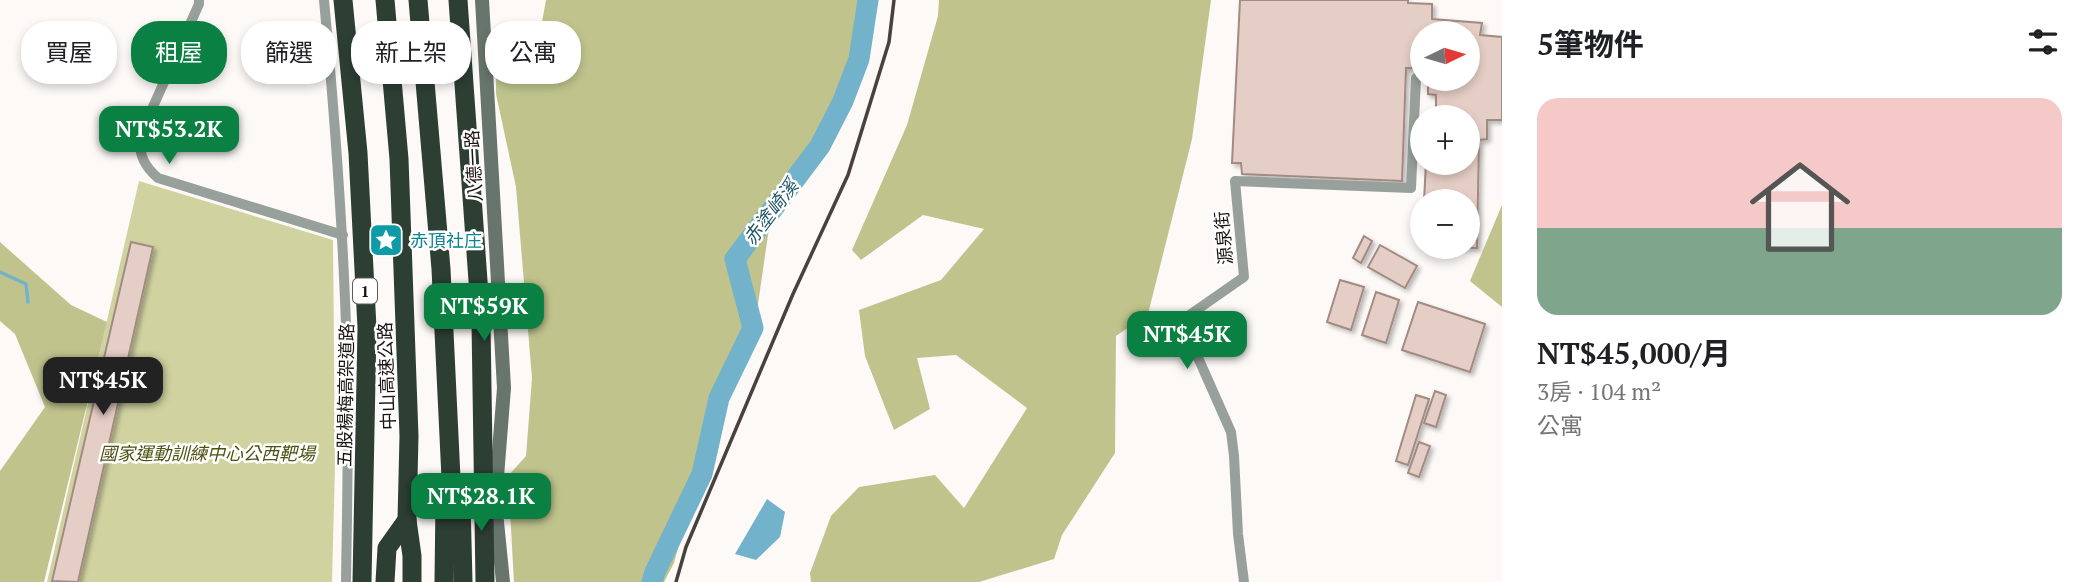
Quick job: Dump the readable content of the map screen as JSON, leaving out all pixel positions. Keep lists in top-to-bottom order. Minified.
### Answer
{"streets":{"highway":["1","中山高速公路","五股楊梅高架道路"],"street":["八德一路","源泉街"]},"water":["赤塗崎溪"],"parks":["國家運動訓練中心公西靶場"],"places":{"place":["赤頂社庄"]},"north":"right","page":{"heading":"5筆物件","map_buttons":["+","−"],"chip":["買屋","租屋","篩選","新上架","公寓"],"list":[{"name":"NT$45,000/月","note":"3房 · 104 m² · 公寓"}],"price":["NT$53.2K","NT$59K","NT$45K","NT$45K","NT$28.1K"]}}
